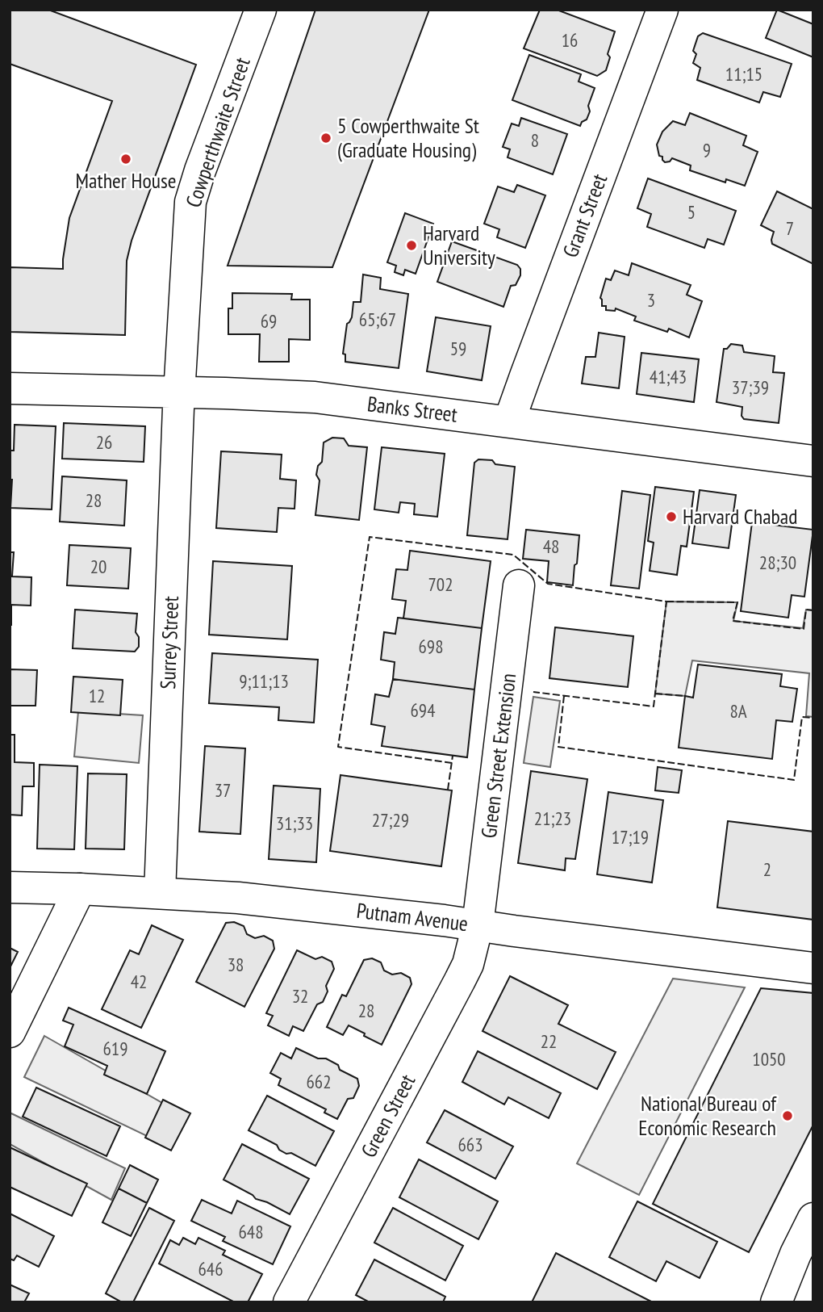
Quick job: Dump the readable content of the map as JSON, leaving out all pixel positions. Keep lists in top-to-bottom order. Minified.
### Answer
{"streets":{"street":["Cowperthwaite Street","Grant Street","Banks Street","Surrey Street","Green Street Extension","Putnam Avenue","Green Street"]},"crossings":[["Cowperthwaite Street","Banks Street"],["Cowperthwaite Street","Surrey Street"],["Grant Street","Banks Street"],["Banks Street","Surrey Street"],["Surrey Street","Putnam Avenue"],["Green Street Extension","Putnam Avenue"],["Green Street Extension","Green Street"],["Putnam Avenue","Green Street"]],"places":["5 Cowperthwaite St (Graduate Housing)","Mather House","Harvard University","Harvard Chabad","National Bureau of Economic Research"],"house_numbers":["16","11;15","8","9","5","7","3","65;67","69","59","41;43","37;39","26","28","48","28;30","20","702","698","9;11;13","12","694","8A","37","21;23","27;29","31;33","17;19","2","38","42","32","28","22","619","1050","662","663","648","646"]}
